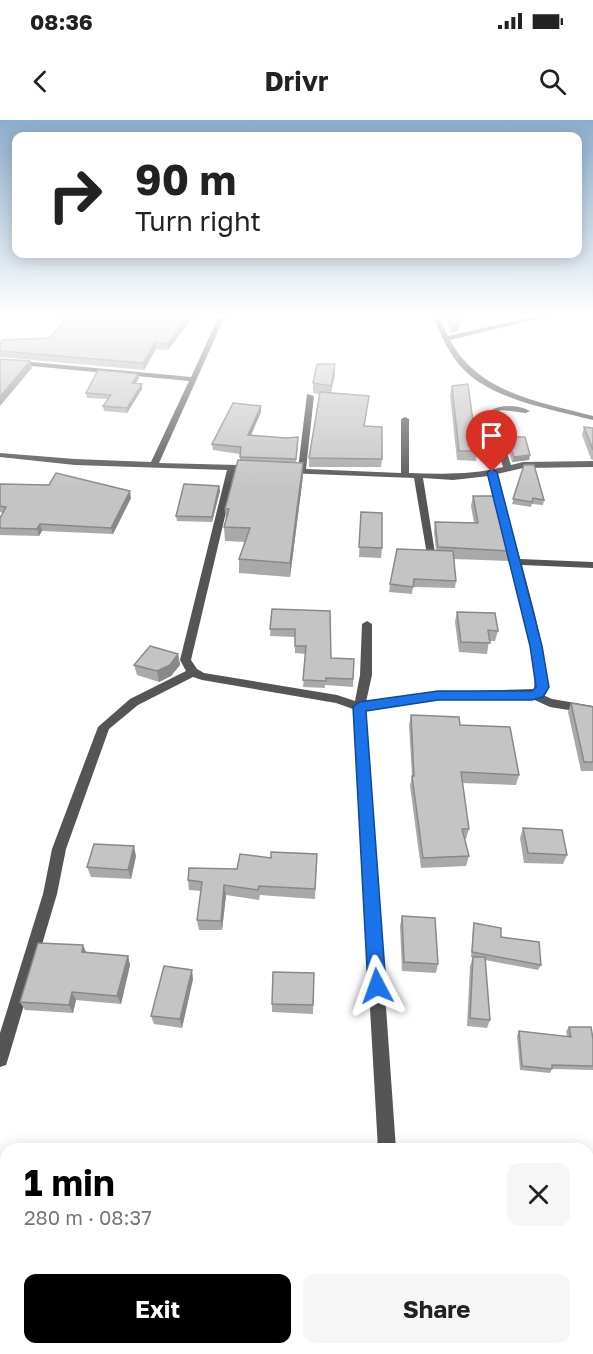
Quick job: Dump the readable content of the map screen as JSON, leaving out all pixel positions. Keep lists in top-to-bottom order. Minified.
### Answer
{"page":{"status":"08:36","header":"Drivr","turn":["90 m","Turn right"],"heading":["1 min","280 m · 08:37"],"buttons":["Exit","Share"]}}
